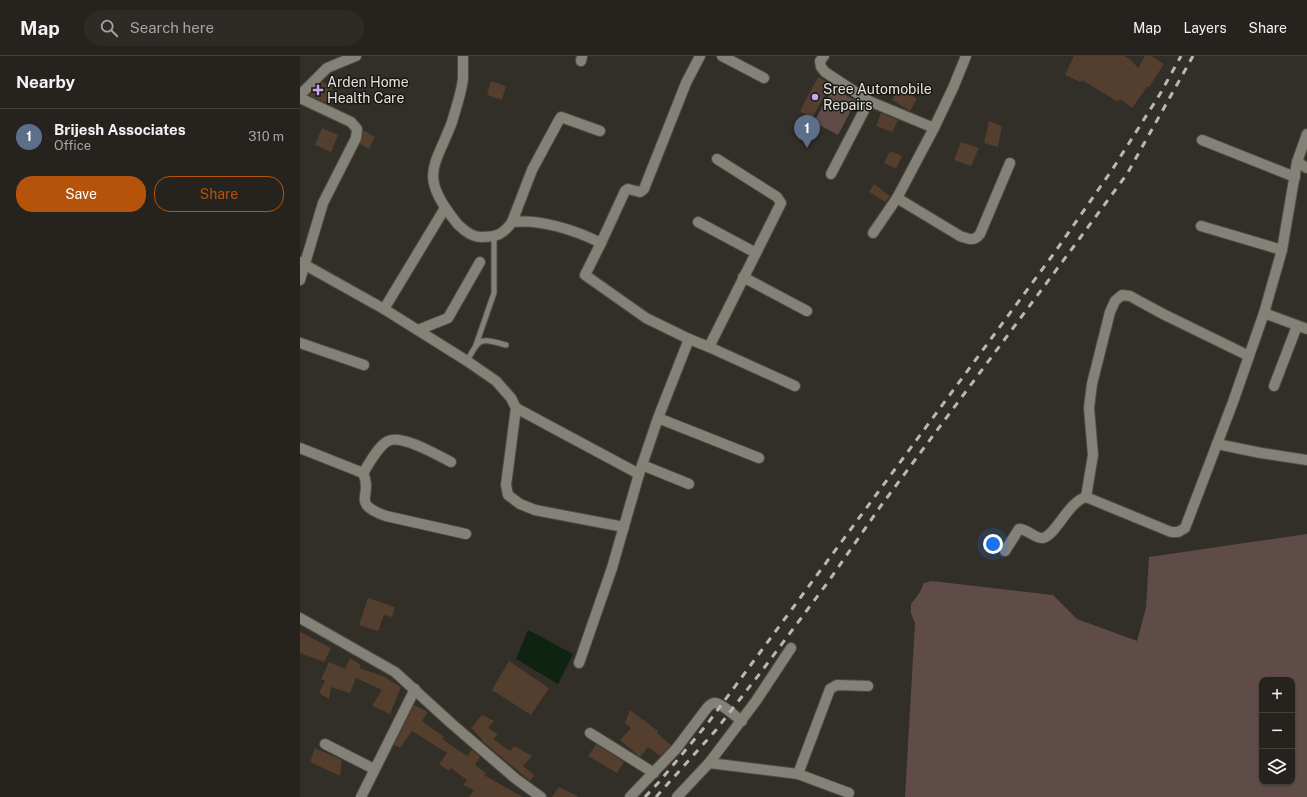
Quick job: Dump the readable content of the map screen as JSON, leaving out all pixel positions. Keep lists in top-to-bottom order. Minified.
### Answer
{"places":{"health":["Arden Home Health Care"],"other":["Sree Automobile Repairs"]},"page":{"header":"Map","search":"Search here","nav":["Map","Layers","Share"],"heading":"Nearby","list":[{"mark":"1","name":"Brijesh Associates","note":"Office","value":"310 m"}],"pins":"1","buttons":["Save","Share"],"map_buttons":["+","−"]}}
